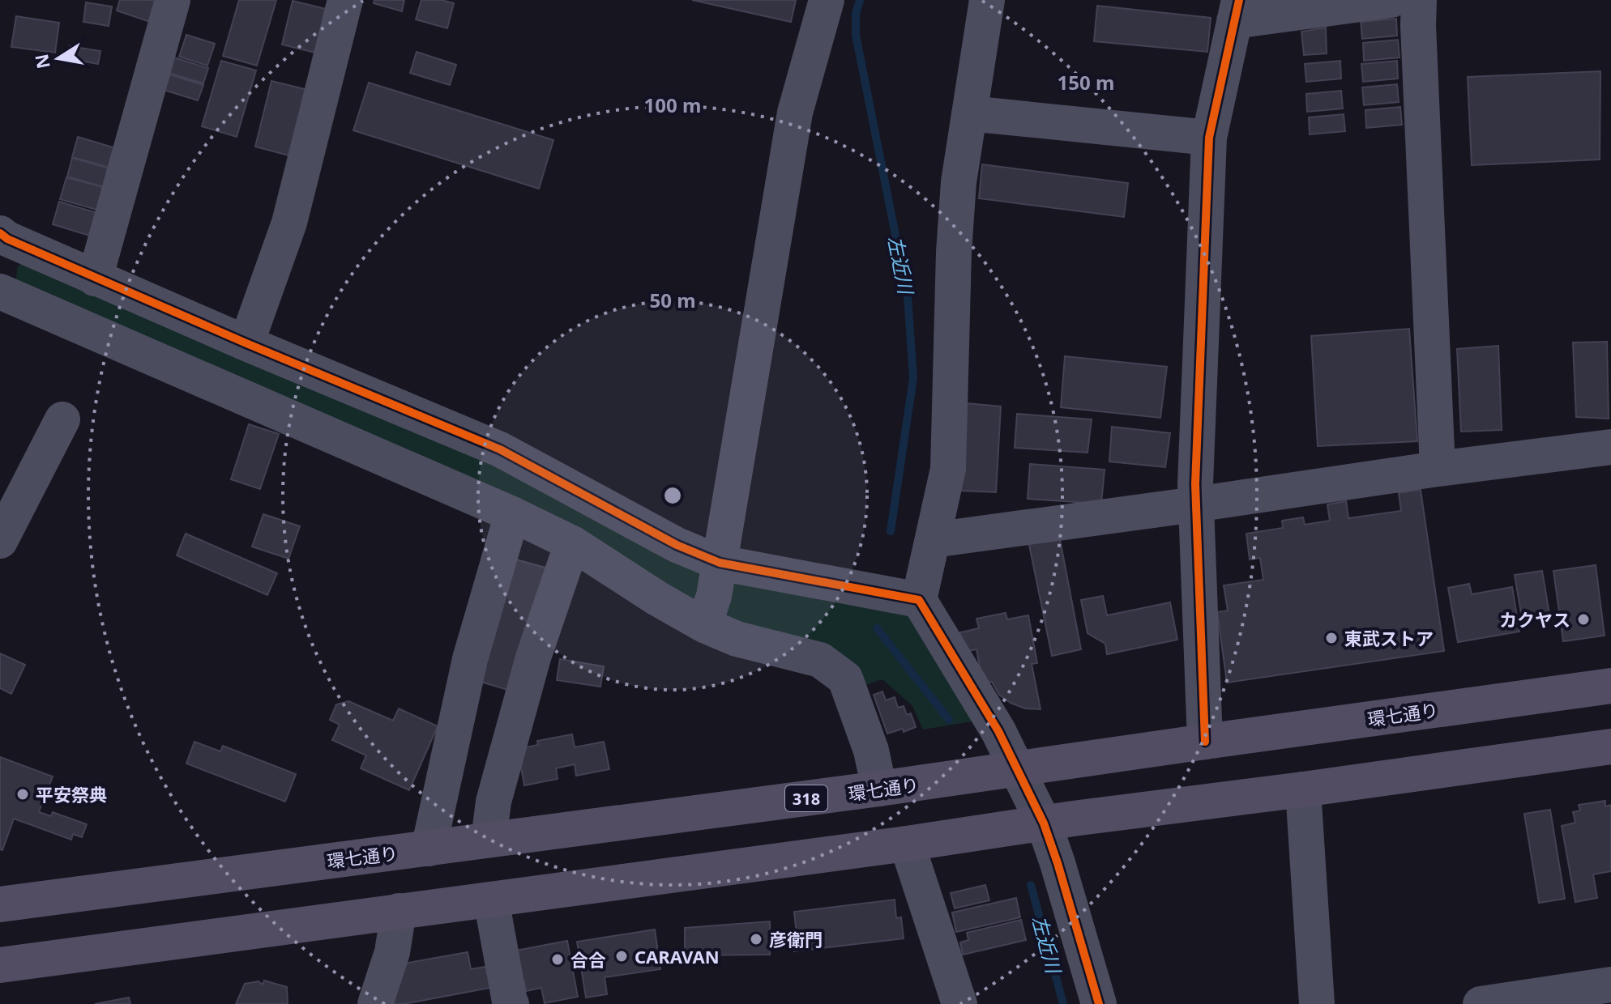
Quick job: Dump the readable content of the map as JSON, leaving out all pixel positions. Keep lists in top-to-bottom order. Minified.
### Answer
{"streets":{"main road":["環七通り","318"]},"water":["左近川"],"places":["カクヤス","東武ストア","平安祭典","彦衛門","CARAVAN","合合"],"north":"left","rings":["150 m","100 m","50 m"]}
